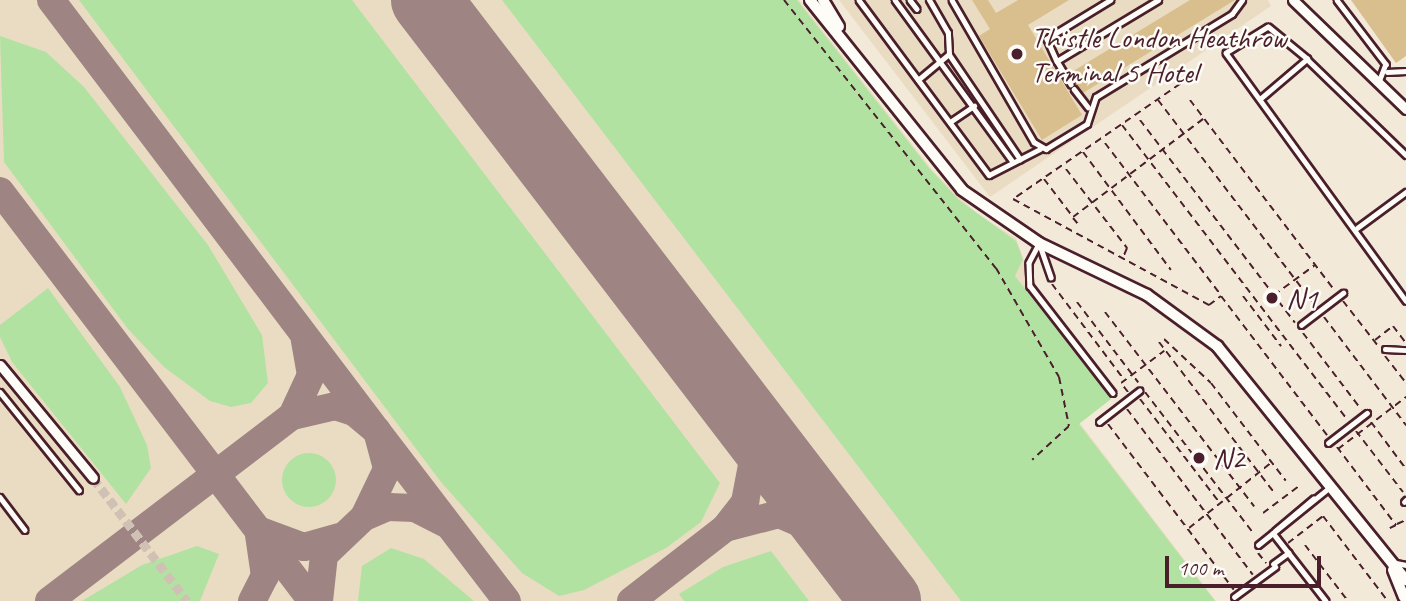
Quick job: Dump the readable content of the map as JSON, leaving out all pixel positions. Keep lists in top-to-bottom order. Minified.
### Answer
{"places":["Thistle London Heathrow Terminal 5 Hotel","N1","N2"],"scale_bar":"100 m"}
